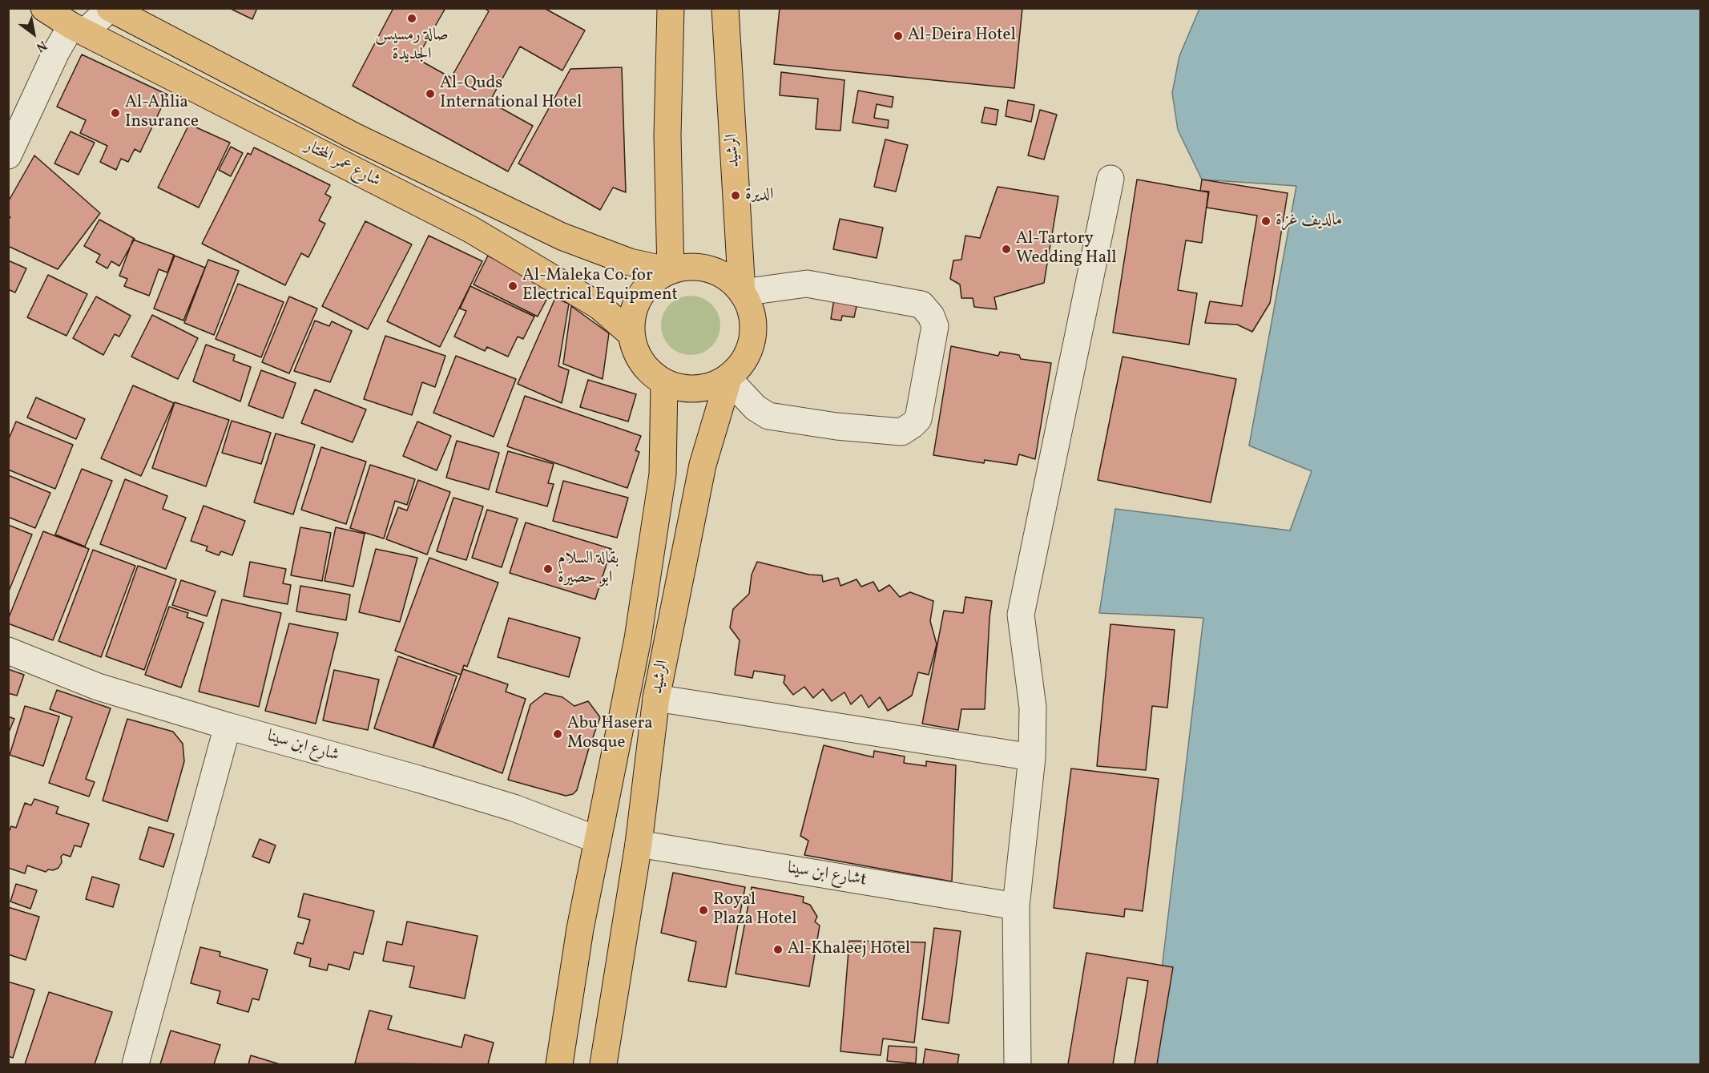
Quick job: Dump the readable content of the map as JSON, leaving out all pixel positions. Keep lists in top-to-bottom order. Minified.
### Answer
{"streets":{"main road":["الرشيد","شارع عمر المختار"],"street":["شارع ابن سينا","شارع ابن سيناt"]},"crossings":[["الرشيد","شارع عمر المختار"],["الرشيد","شارع ابن سينا"],["الرشيد","شارع ابن سيناt"]],"places":["صالة رمسيس الجديدة","Al-Deira Hotel","Al-Quds International Hotel","Al-Ahlia Insurance","الديرة","مالديف غزة","Al-Tartory Wedding Hall","Al-Maleka Co. for Electrical Equipment","بقالة السلام ابو حصيرة","Abu Hasera Mosque","Royal Plaza Hotel","Al-Khaleej Hotel"],"north":"bottom right"}
